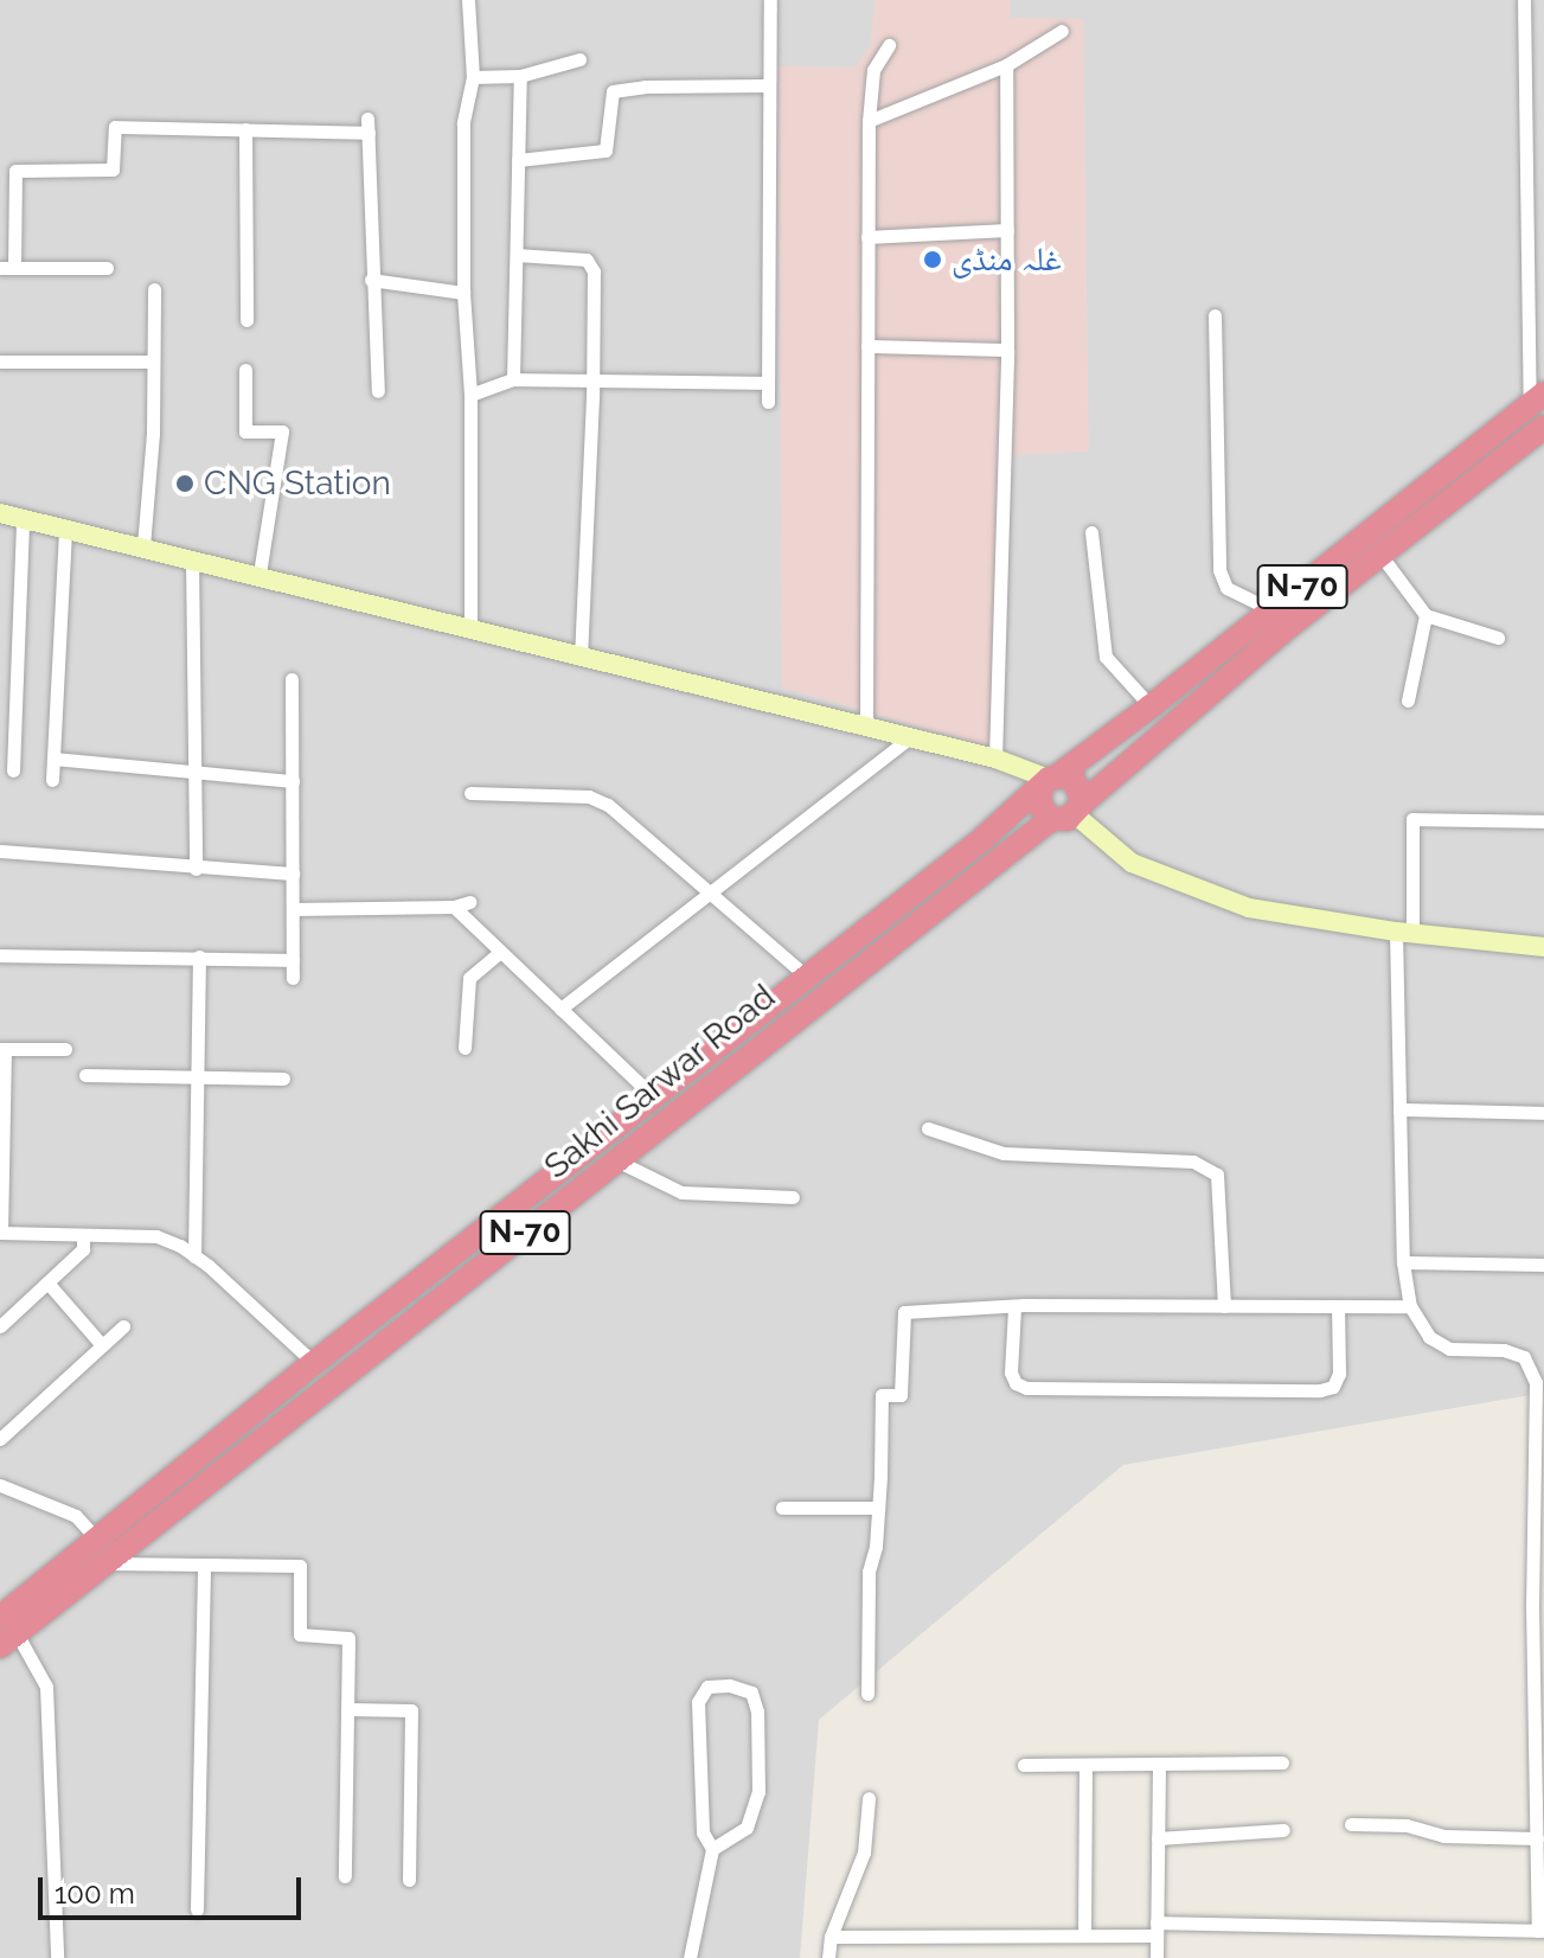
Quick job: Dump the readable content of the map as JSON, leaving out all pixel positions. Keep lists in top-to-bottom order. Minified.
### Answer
{"streets":{"highway":["N-70","Sakhi Sarwar Road"]},"crossings":[["N-70","Sakhi Sarwar Road"]],"places":["غلہ منڈی","CNG Station"],"scale_bar":"100 m"}
